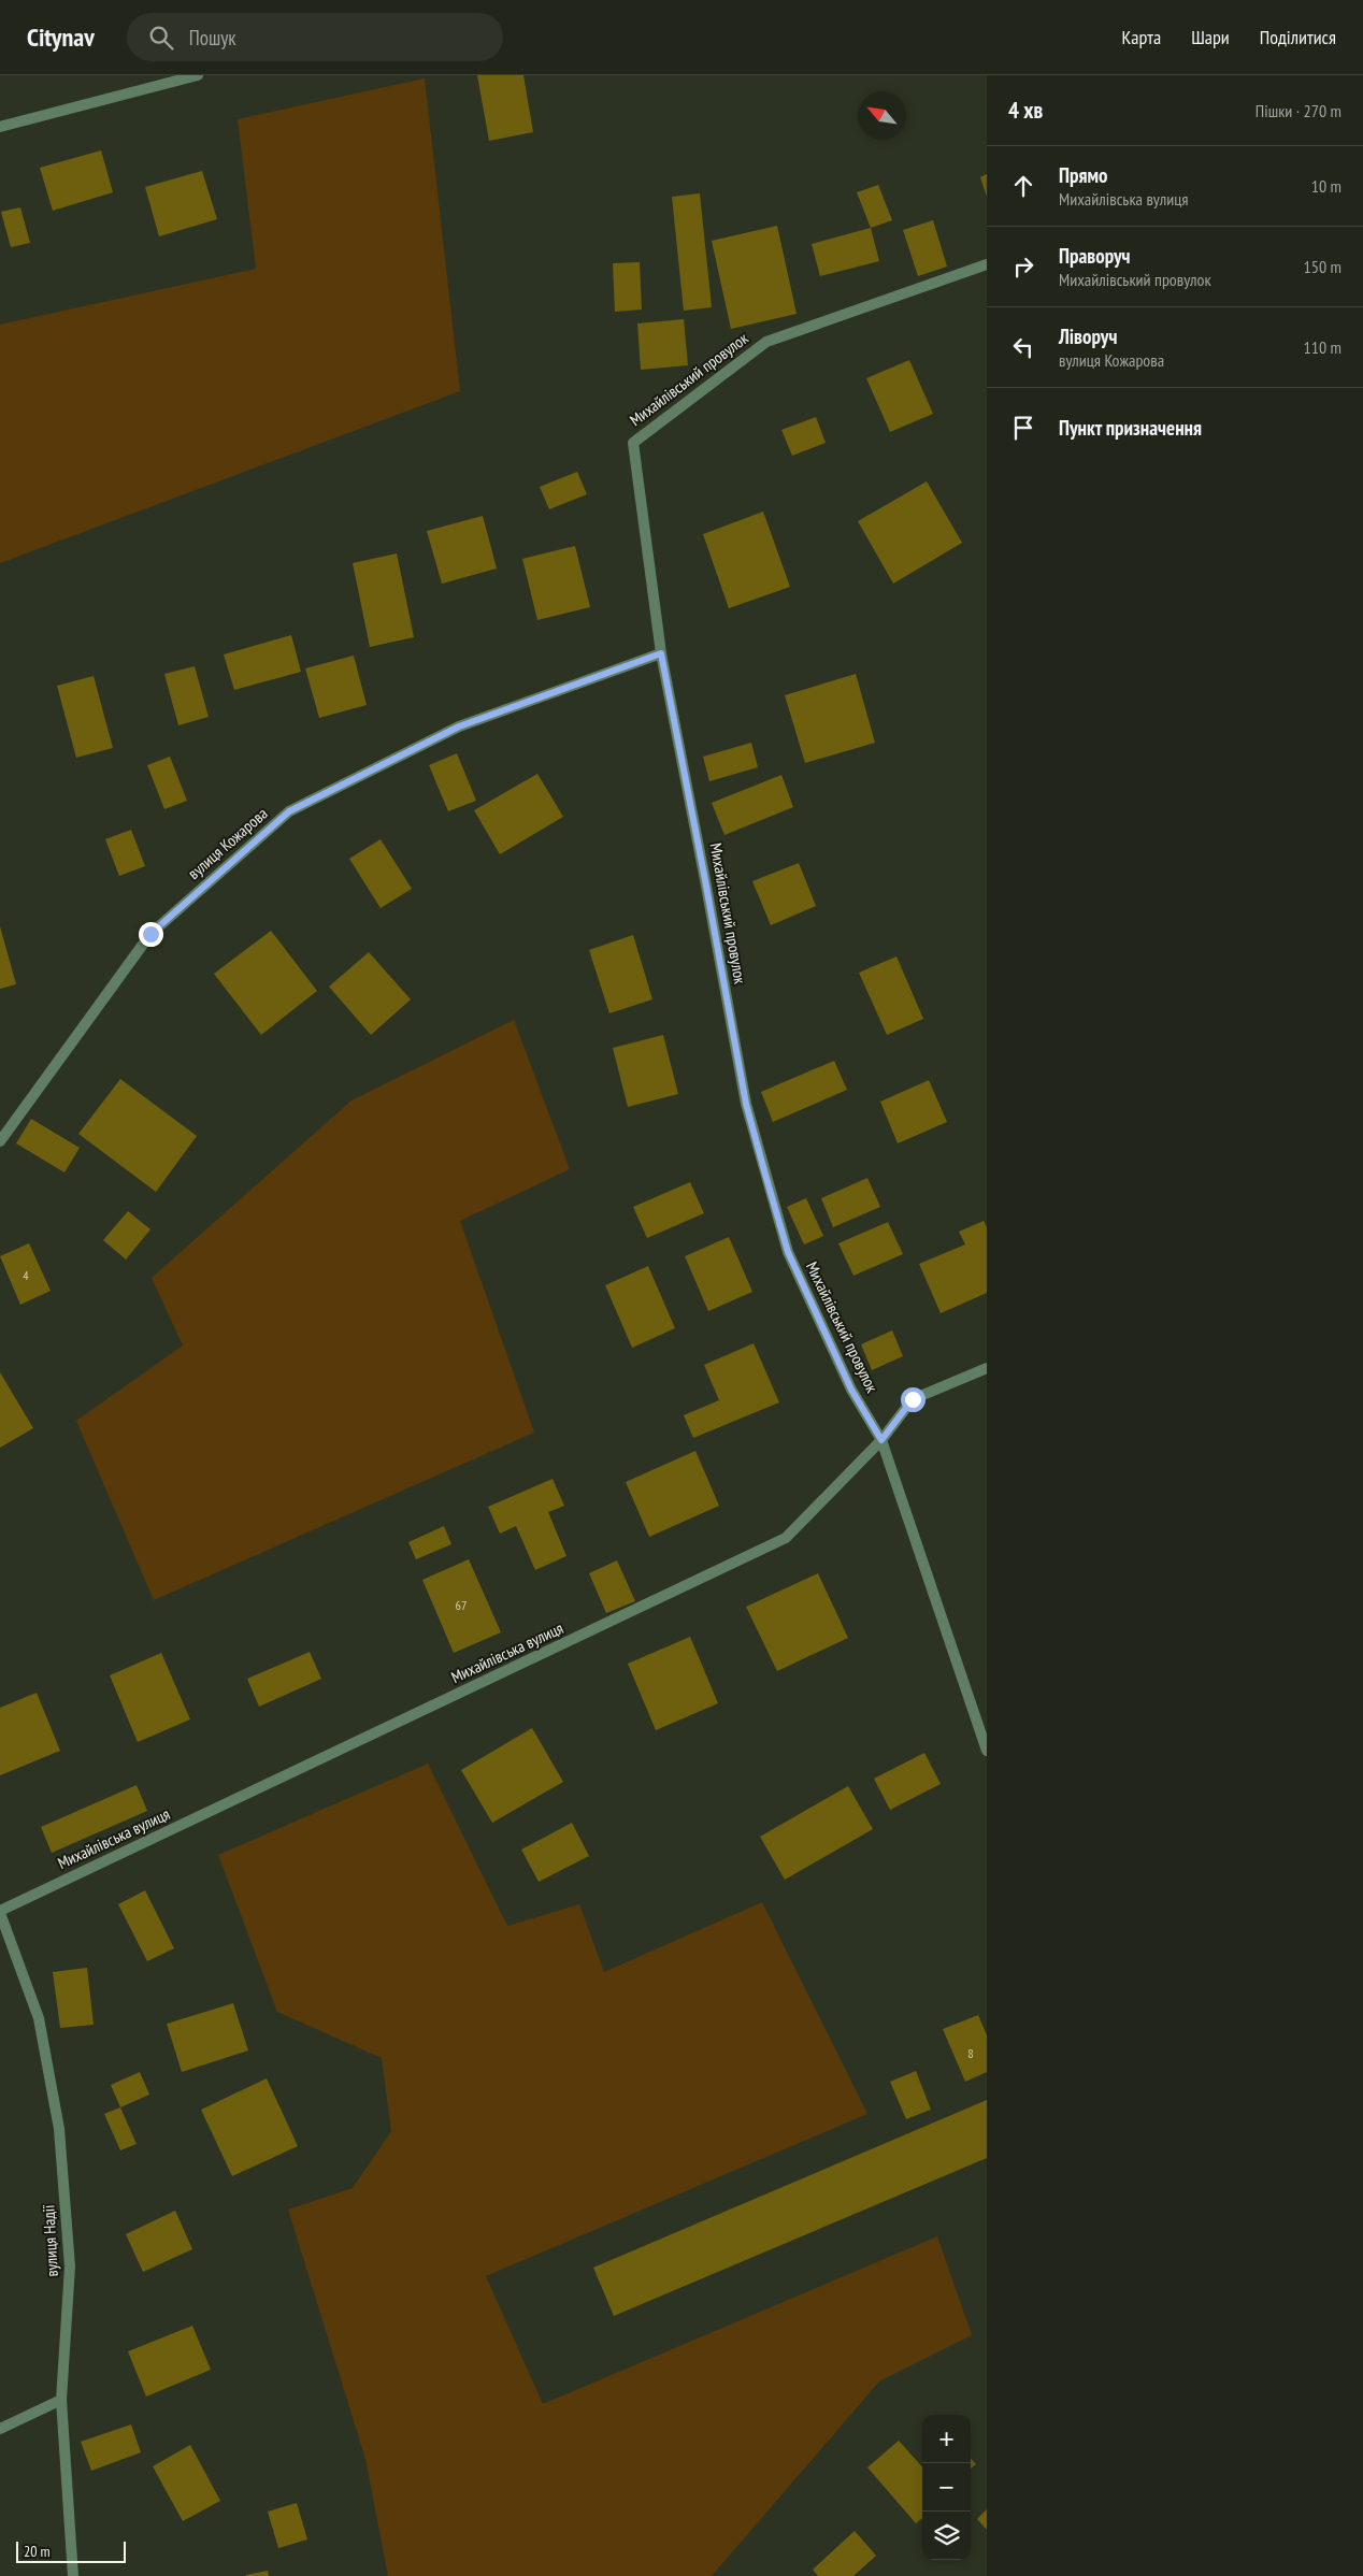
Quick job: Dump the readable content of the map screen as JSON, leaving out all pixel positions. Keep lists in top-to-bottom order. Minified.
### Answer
{"streets":{"street":["Михайлівський провулок","вулиця Кожарова","Михайлівська вулиця","вулиця Надії"]},"crossings":[["Михайлівський провулок","вулиця Кожарова"],["Михайлівський провулок","Михайлівська вулиця"],["Михайлівська вулиця","вулиця Надії"]],"house_numbers":["4","67","8"],"scale_bar":"20 m","north":"top left","page":{"header":"Citynav","search":"Пошук","nav":["Карта","Шари","Поділитися"],"heading":["4 хв","Пішки · 270 m"],"list":[["Прямо","Михайлівська вулиця","10 m"],["Праворуч","Михайлівський провулок","150 m"],["Ліворуч","вулиця Кожарова","110 m"],"Пункт призначення"],"map_buttons":["+","−"],"scale":"20 m"}}
